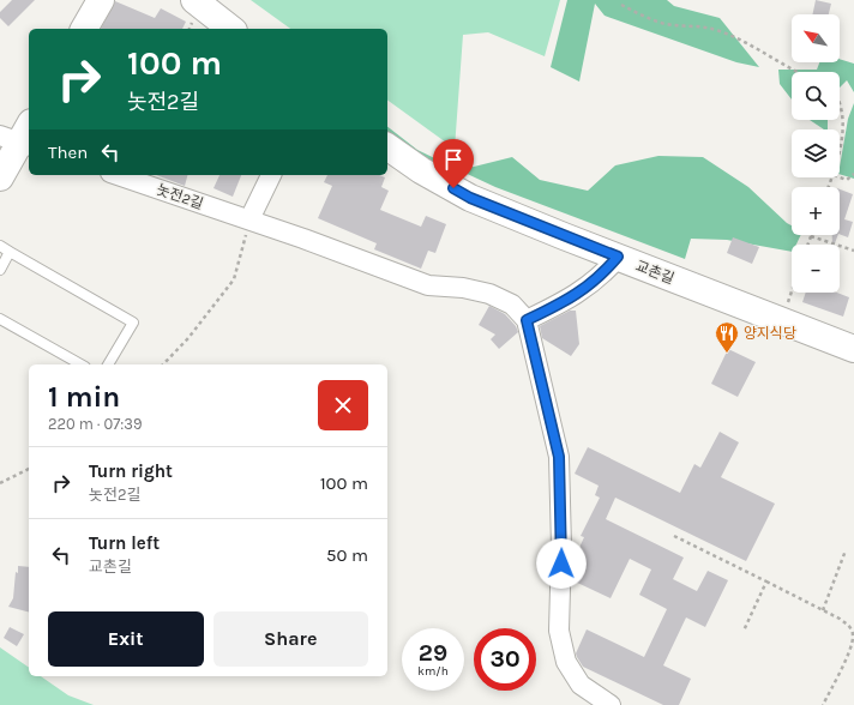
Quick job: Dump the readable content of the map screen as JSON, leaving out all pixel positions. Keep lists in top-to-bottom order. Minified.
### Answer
{"streets":{"street":["놋전2길","교촌길"]},"places":{"restaurant":["양지식당"]},"north":"top left","page":{"map_buttons":["+","−"],"turn":["100 m","놋전2길"],"then":"Then","heading":["1 min","220 m · 07:39"],"list":[{"name":"Turn right","note":"놋전2길","value":"100 m"},{"name":"Turn left","note":"교촌길","value":"50 m"}],"buttons":["Exit","Share"],"speed":"29 km/h","limit":"30"}}
